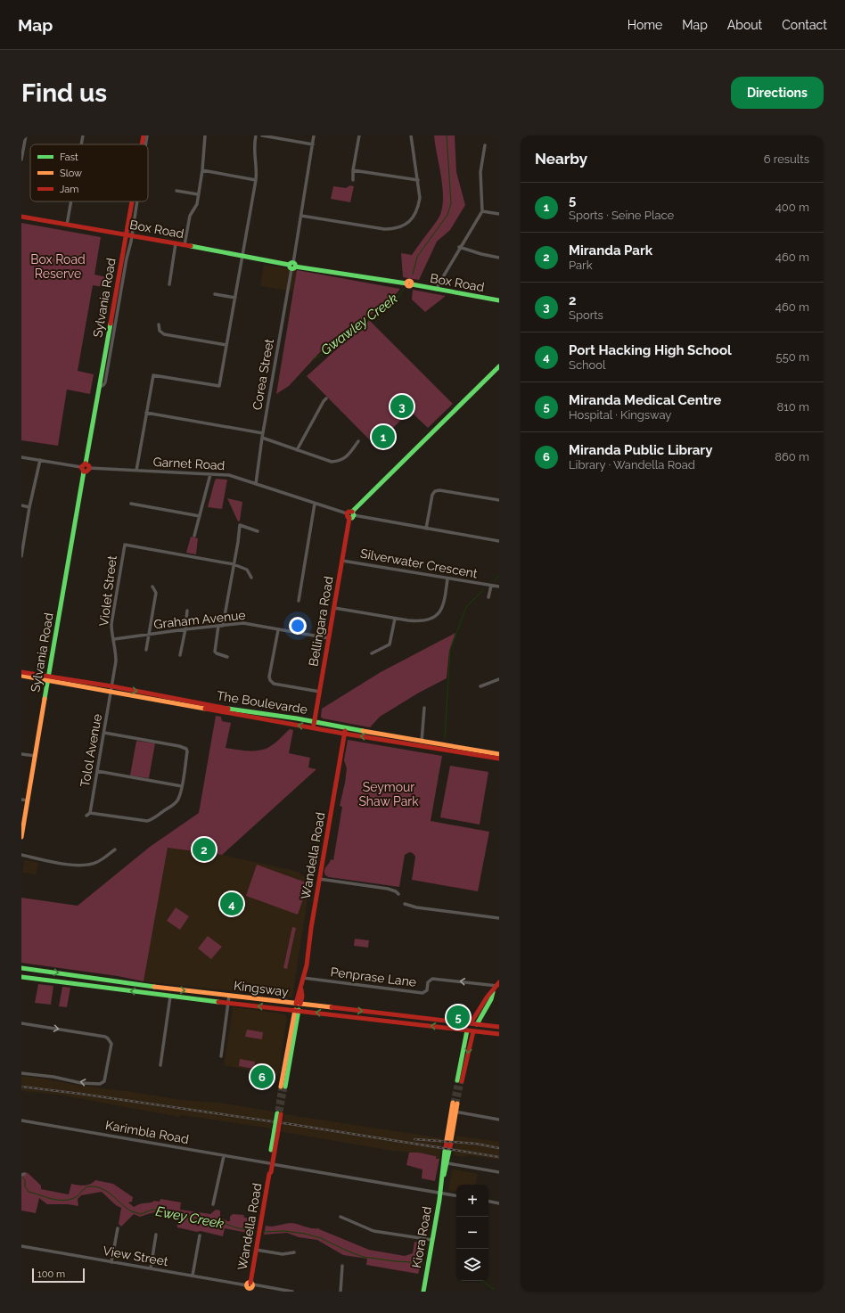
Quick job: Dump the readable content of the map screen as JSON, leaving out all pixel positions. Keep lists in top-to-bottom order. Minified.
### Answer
{"streets":{"street":["Box Road","Sylvania Road","Corea Street","Garnet Road","Silverwater Crescent","Violet Street","Graham Avenue","Bellingara Road","The Boulevarde","Tolol Avenue","Wandella Road","Penprase Lane","Kingsway","Karimbla Road","Kiora Road","View Street"]},"crossings":[["Box Road","Sylvania Road"],["Box Road","Corea Street"],["Sylvania Road","Garnet Road"],["Sylvania Road","The Boulevarde"],["Corea Street","Garnet Road"],["Garnet Road","Bellingara Road"],["Silverwater Crescent","Bellingara Road"],["Violet Street","Graham Avenue"],["Violet Street","The Boulevarde"],["Violet Street","Tolol Avenue"],["Graham Avenue","Bellingara Road"],["Bellingara Road","The Boulevarde"],["The Boulevarde","Tolol Avenue"],["The Boulevarde","Wandella Road"],["Wandella Road","Penprase Lane"],["Wandella Road","Kingsway"],["Wandella Road","Karimbla Road"],["Wandella Road","View Street"],["Karimbla Road","Kiora Road"]],"one_way":["Penprase Lane"],"water":["Gwawley Creek","Ewey Creek"],"parks":["Box Road Reserve","Seymour Shaw Park"],"legend":["Fast","Slow","Jam"],"scale_bar":"100 m","page":{"header":"Map","nav":["Home","Map","About","Contact"],"buttons":"Directions","title":"Find us","heading":["Nearby","6 results"],"list":[{"mark":"1","name":"5","note":"Sports · Seine Place","value":"400 m"},{"mark":"2","name":"Miranda Park","note":"Park","value":"460 m"},{"mark":"3","name":"2","note":"Sports","value":"460 m"},{"mark":"4","name":"Port Hacking High School","note":"School","value":"550 m"},{"mark":"5","name":"Miranda Medical Centre","note":"Hospital · Kingsway","value":"810 m"},{"mark":"6","name":"Miranda Public Library","note":"Library · Wandella Road","value":"860 m"}],"pins":["3","1","2","4","5","6"],"map_buttons":["+","−"],"scale":"100 m"}}
